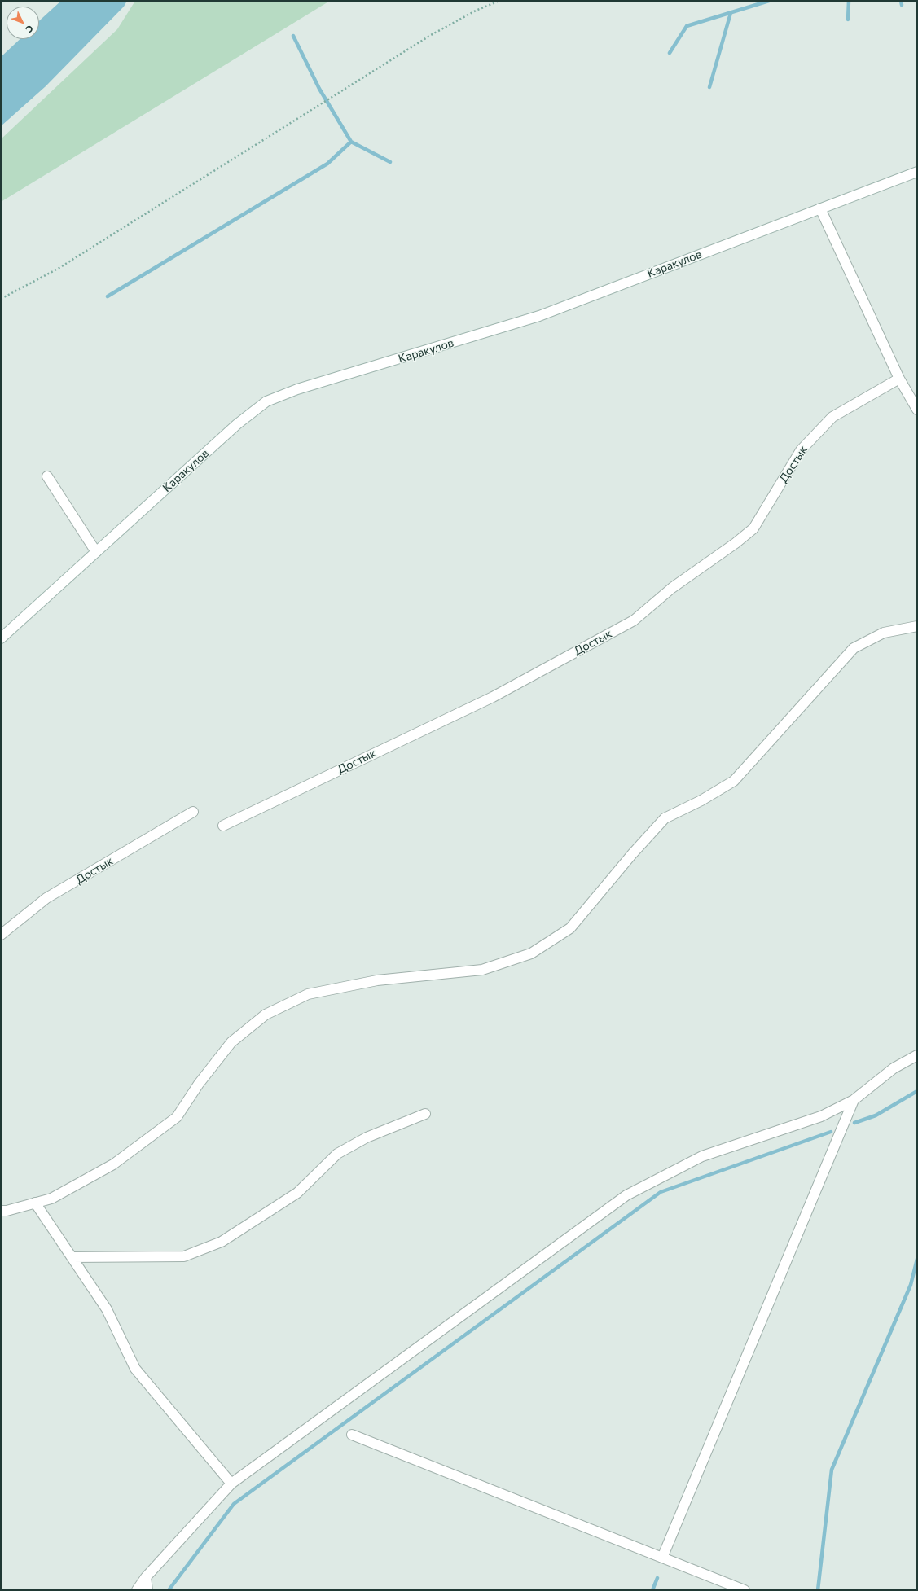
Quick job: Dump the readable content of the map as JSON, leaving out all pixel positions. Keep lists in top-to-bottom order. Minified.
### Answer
{"streets":{"street":["Каракулов","Достык"]},"north":"bottom right"}
